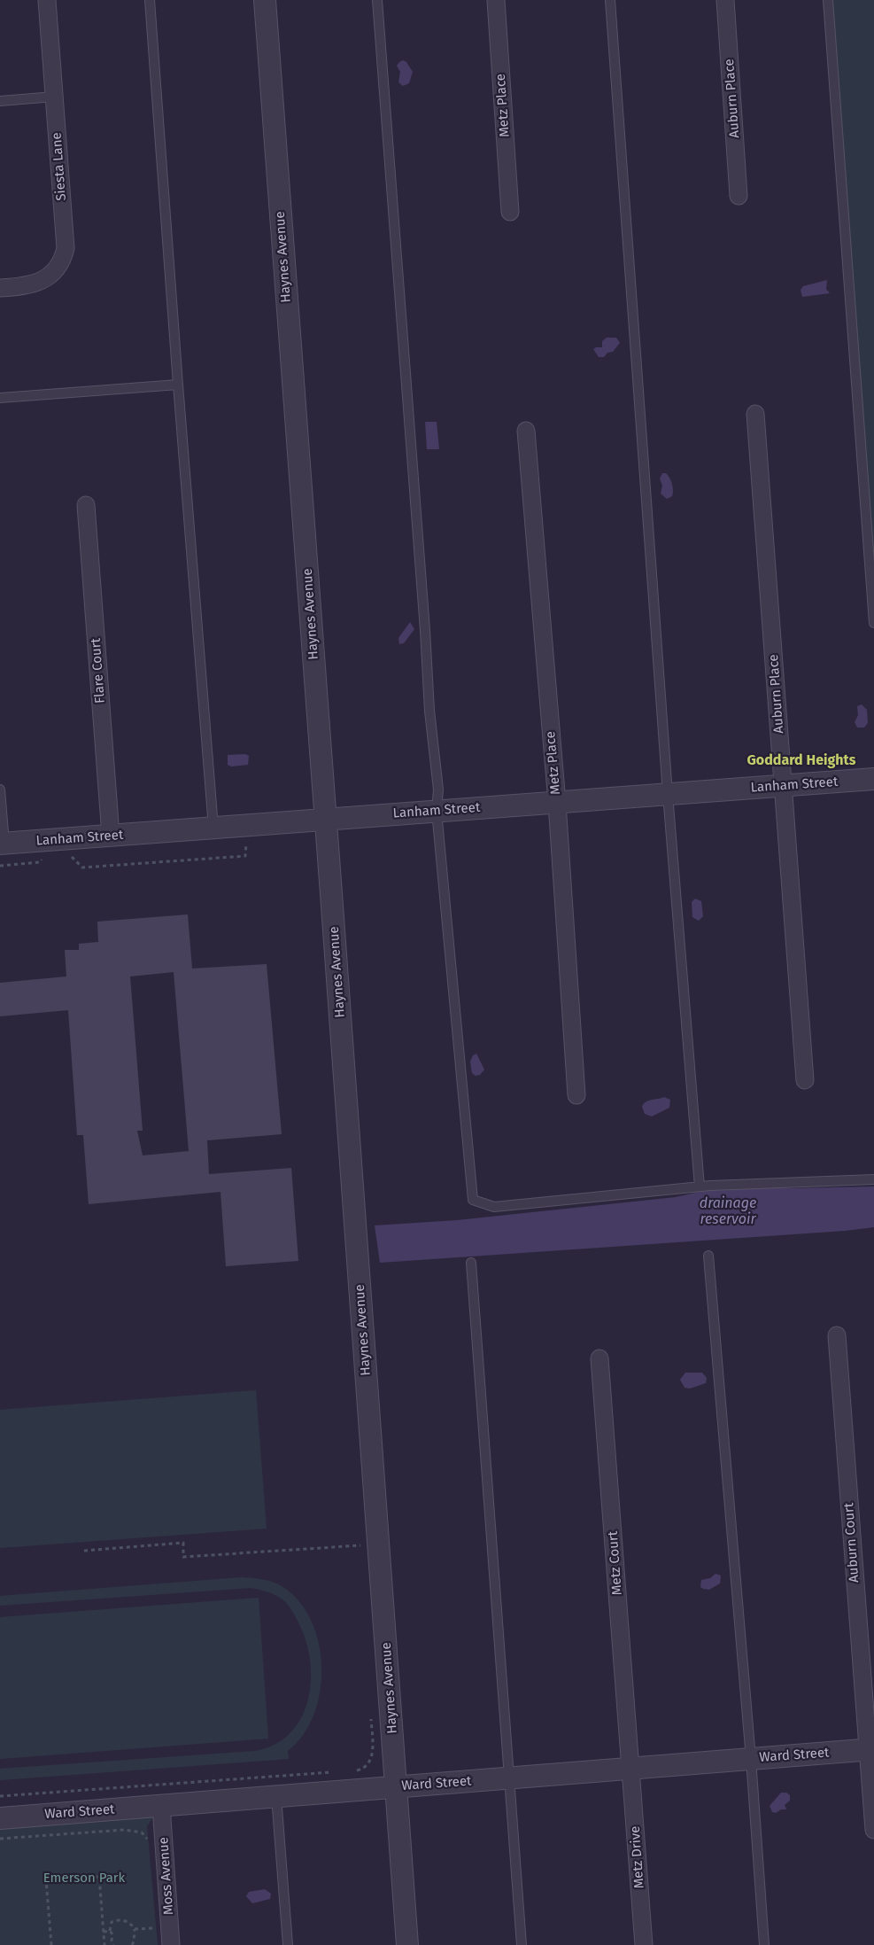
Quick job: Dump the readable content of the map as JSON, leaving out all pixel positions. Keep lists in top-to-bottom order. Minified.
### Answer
{"streets":{"street":["Auburn Place","Metz Place","Siesta Lane","Haynes Avenue","Flare Court","Lanham Street","Auburn Court","Metz Court","Ward Street","Metz Drive","Moss Avenue"]},"crossings":[["Auburn Place","Lanham Street"],["Metz Place","Lanham Street"],["Haynes Avenue","Lanham Street"],["Haynes Avenue","Ward Street"],["Flare Court","Lanham Street"],["Auburn Court","Ward Street"],["Metz Court","Ward Street"],["Metz Court","Metz Drive"],["Ward Street","Metz Drive"],["Ward Street","Moss Avenue"]],"districts":["Goddard Heights"],"water":["drainage reservoir"],"parks":["Emerson Park"]}
